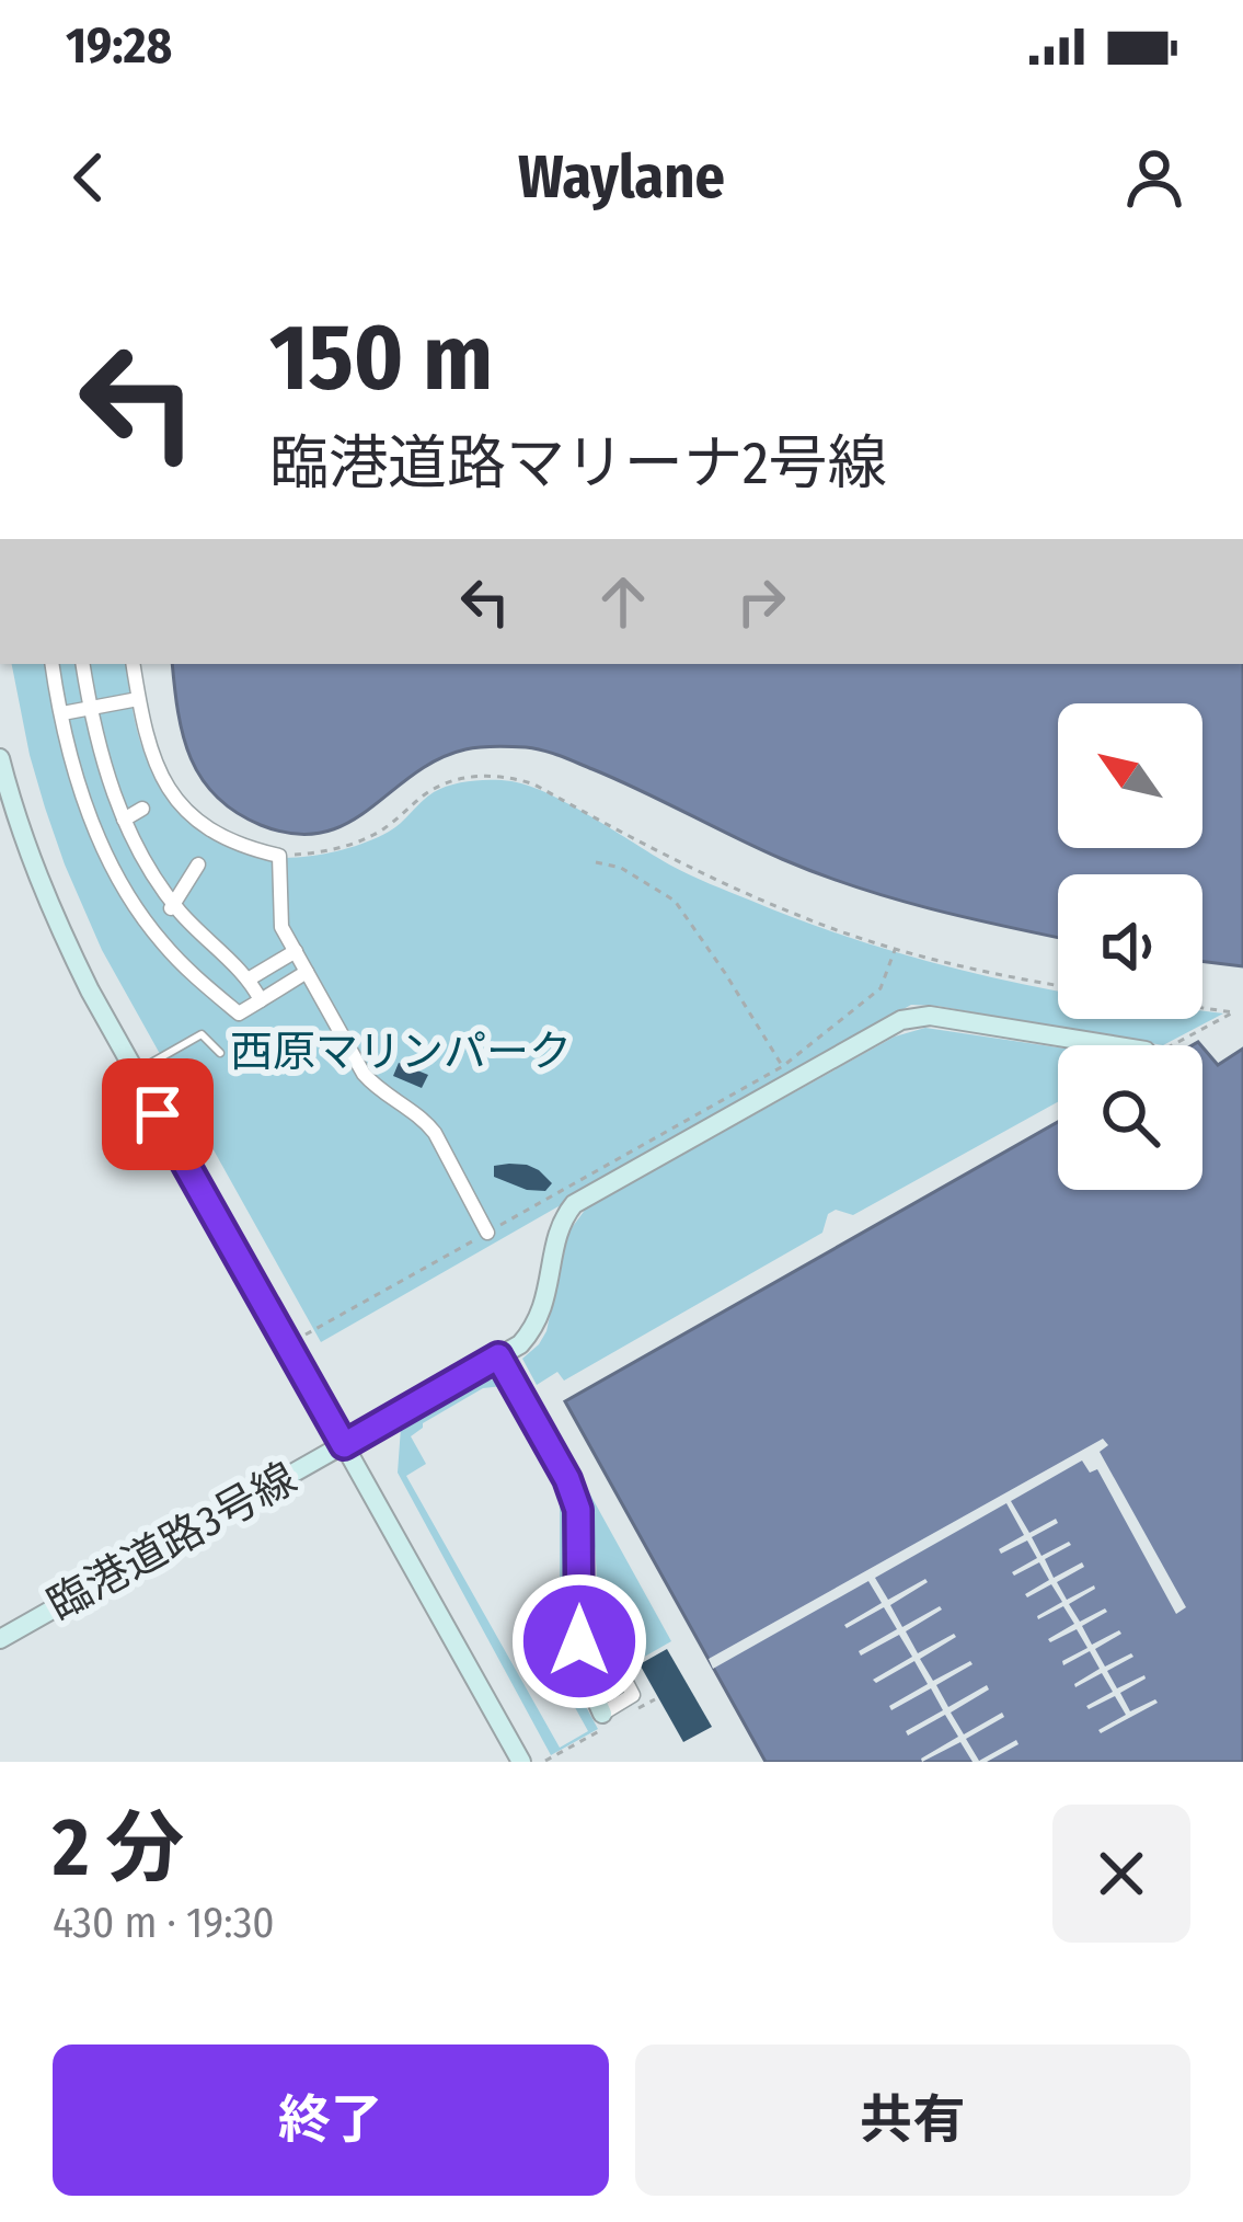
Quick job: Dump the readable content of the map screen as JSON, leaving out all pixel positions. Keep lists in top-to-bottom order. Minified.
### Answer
{"streets":{"street":["臨港道路3号線"]},"parks":["西原マリンパーク"],"north":"top left","page":{"status":"19:28","header":"Waylane","turn":["150 m","臨港道路マリーナ2号線"],"heading":["2 分","430 m · 19:30"],"buttons":["終了","共有"]}}
